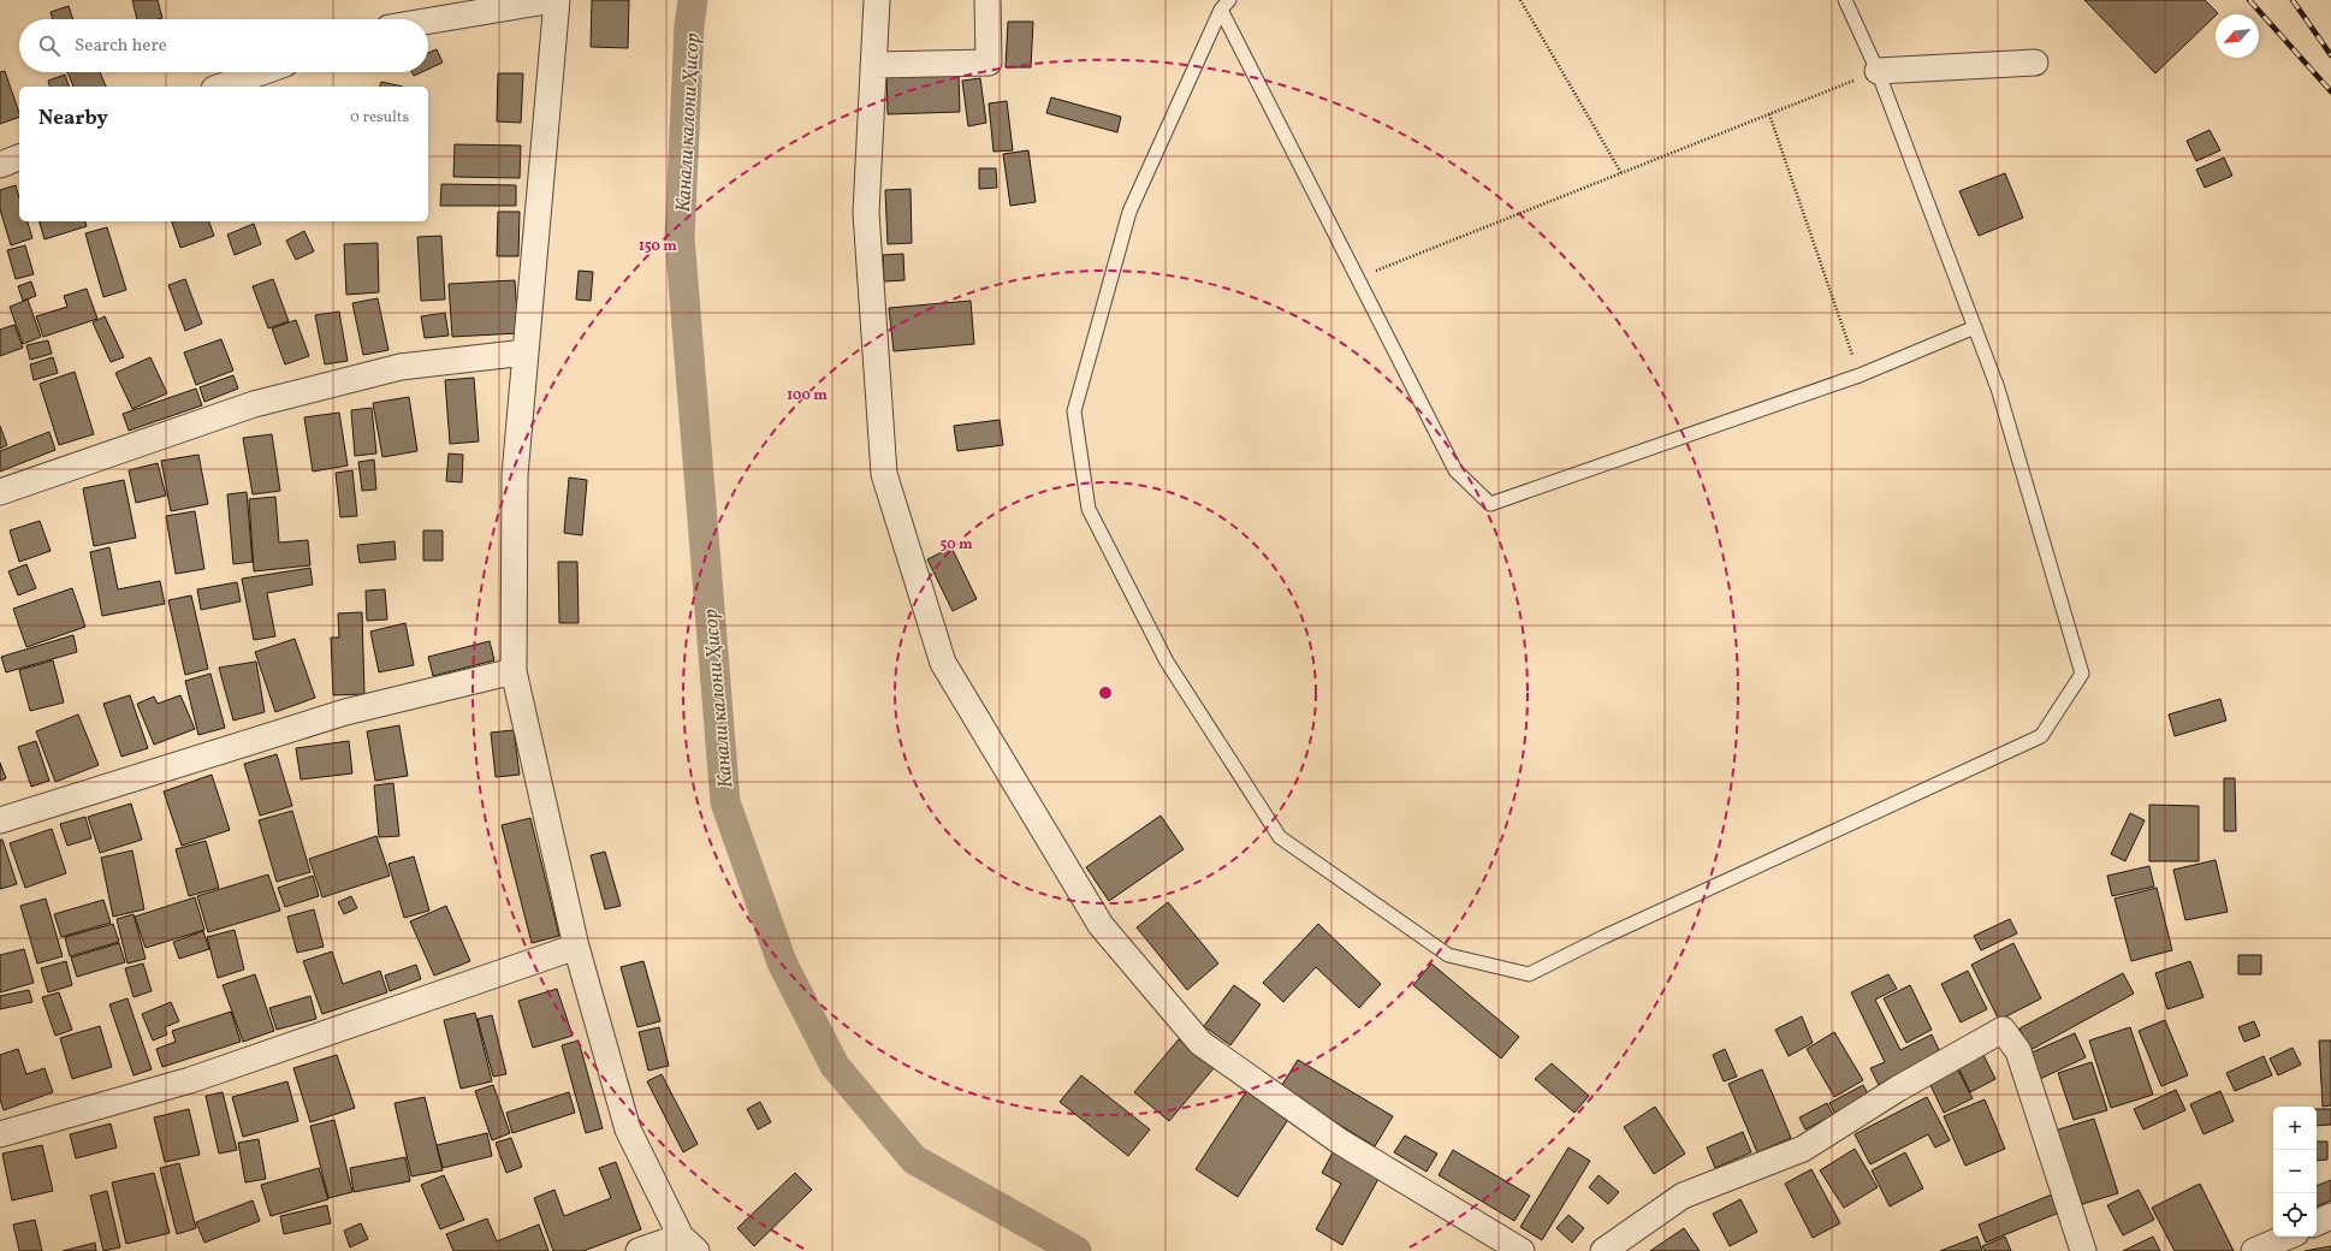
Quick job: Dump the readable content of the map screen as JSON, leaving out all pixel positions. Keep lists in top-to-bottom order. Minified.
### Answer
{"water":["Канали калони Ҳисор"],"north":"bottom left","page":{"search":"Search here","heading":["Nearby","0 results"],"map_buttons":["+","−"]},"rings":["150 m","100 m","50 m"]}
